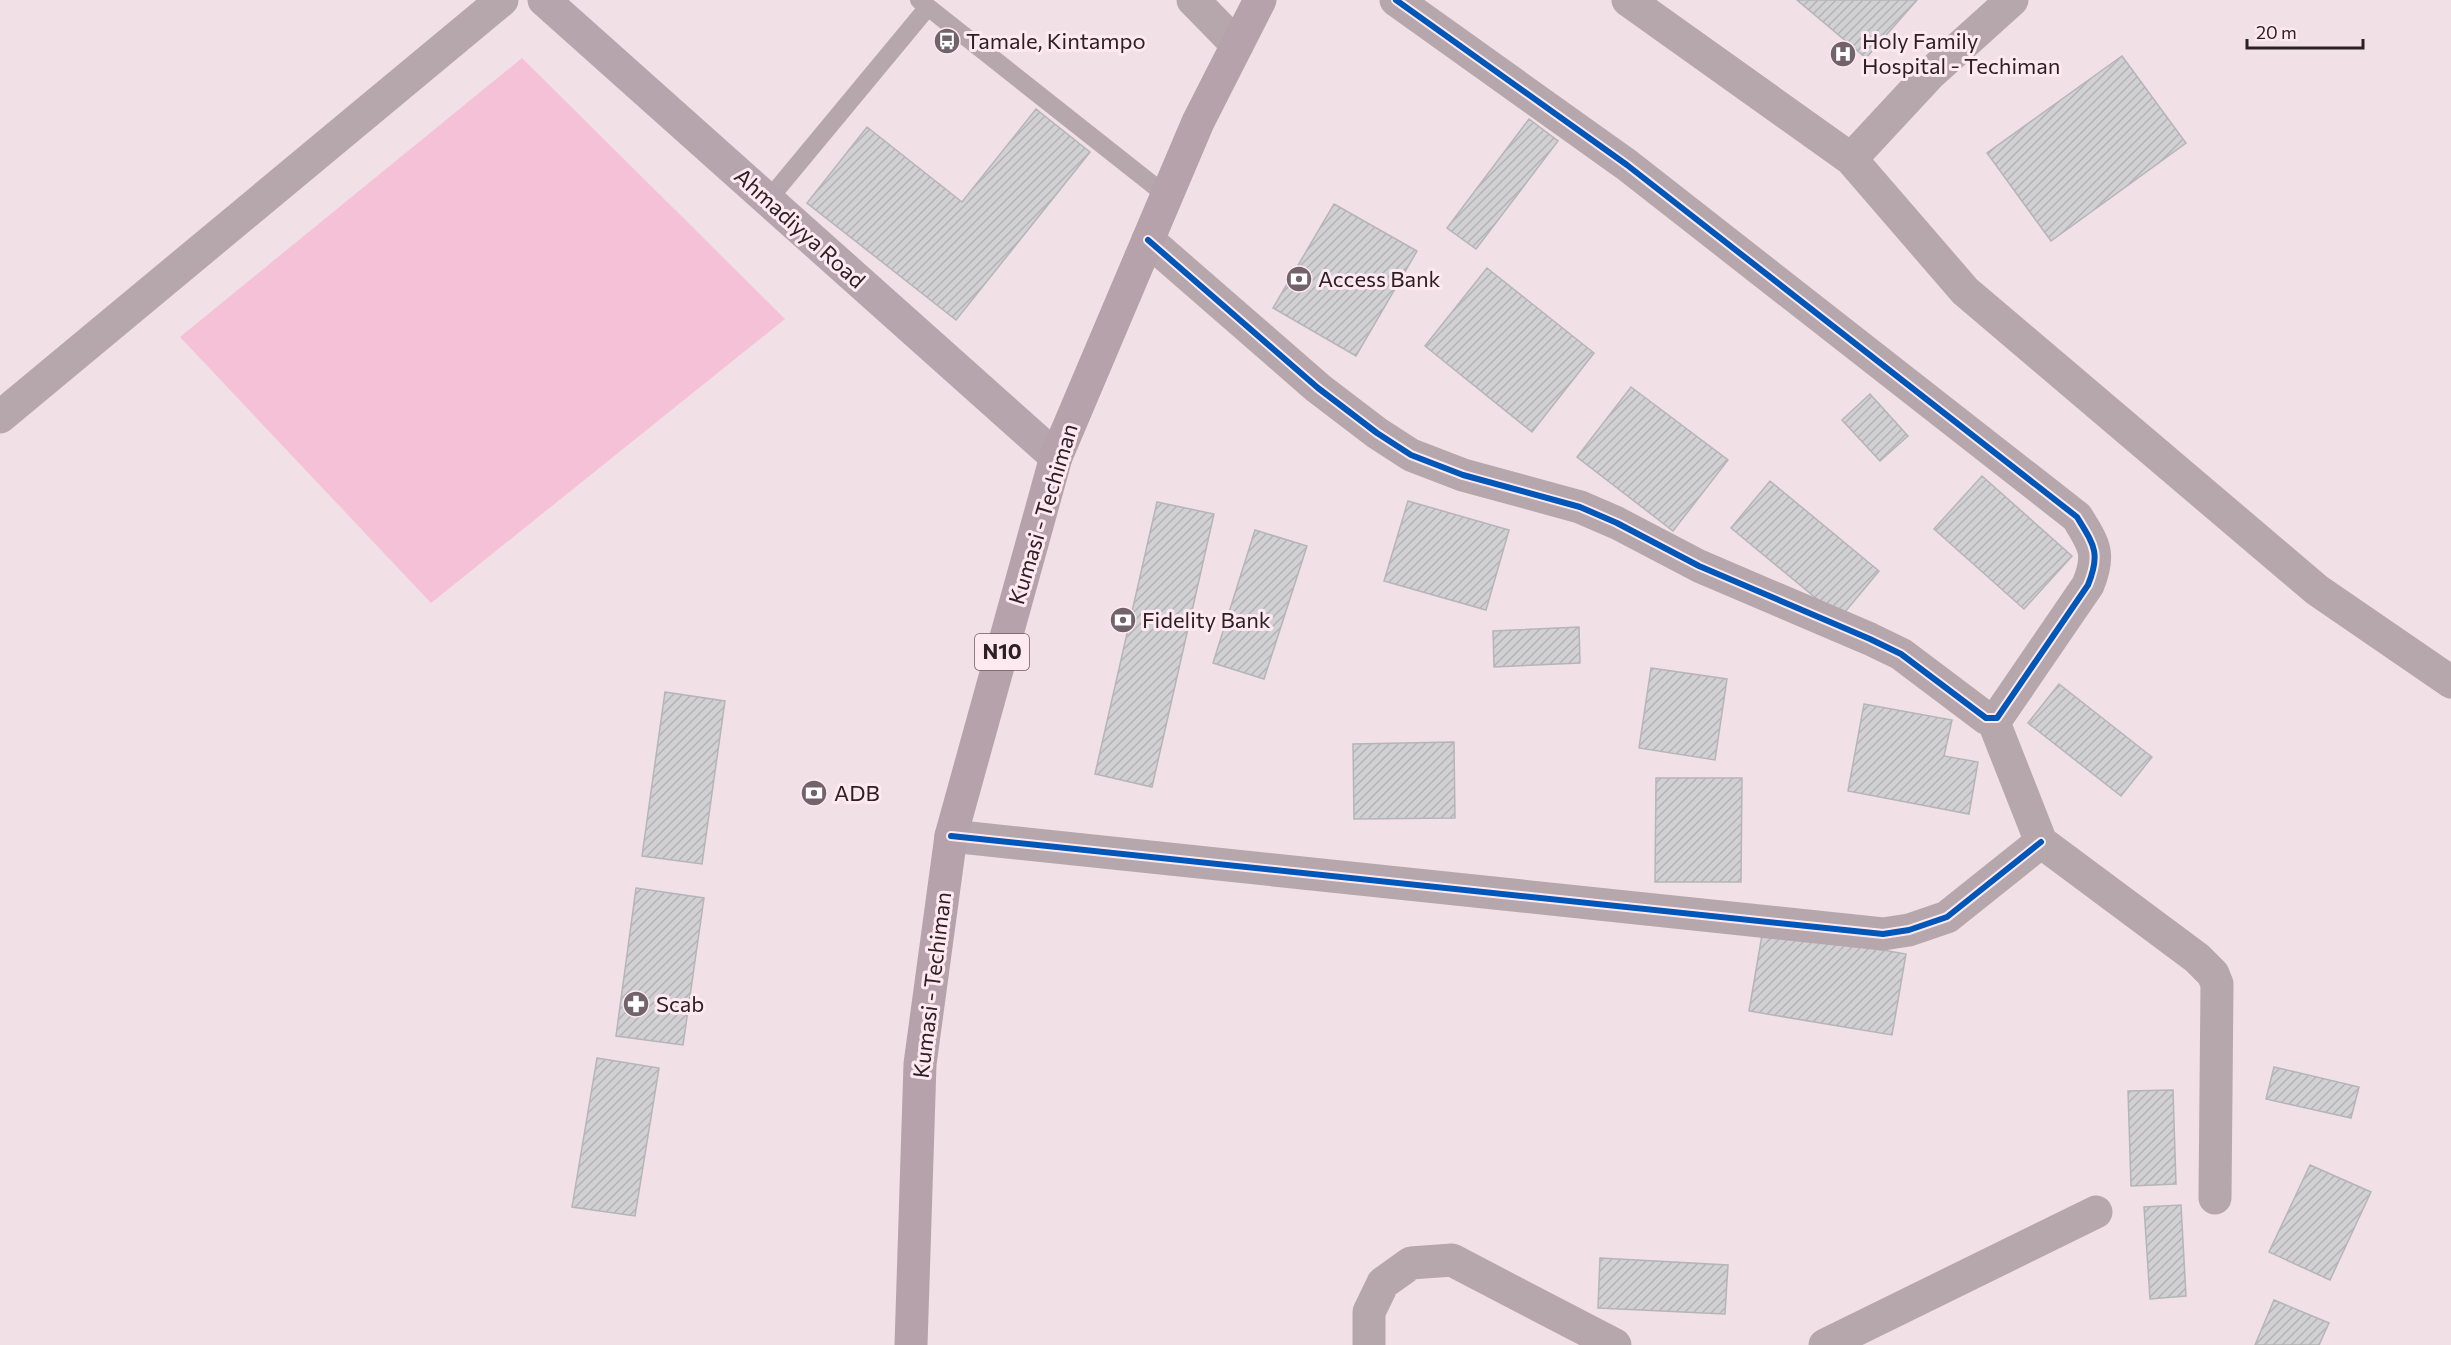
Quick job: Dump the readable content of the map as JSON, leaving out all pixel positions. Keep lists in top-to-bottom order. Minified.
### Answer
{"streets":{"highway":["Kumasi - Techiman","N10"],"street":["Ahmadiyya Road"]},"crossings":[["Ahmadiyya Road","Kumasi - Techiman"]],"places":{"bus stop":["Tamale, Kintampo"],"hospital":["Holy Family Hospital - Techiman"],"bank":["Access Bank","Fidelity Bank","ADB"],"pharmacy":["Scab"]},"scale_bar":"20 m"}
